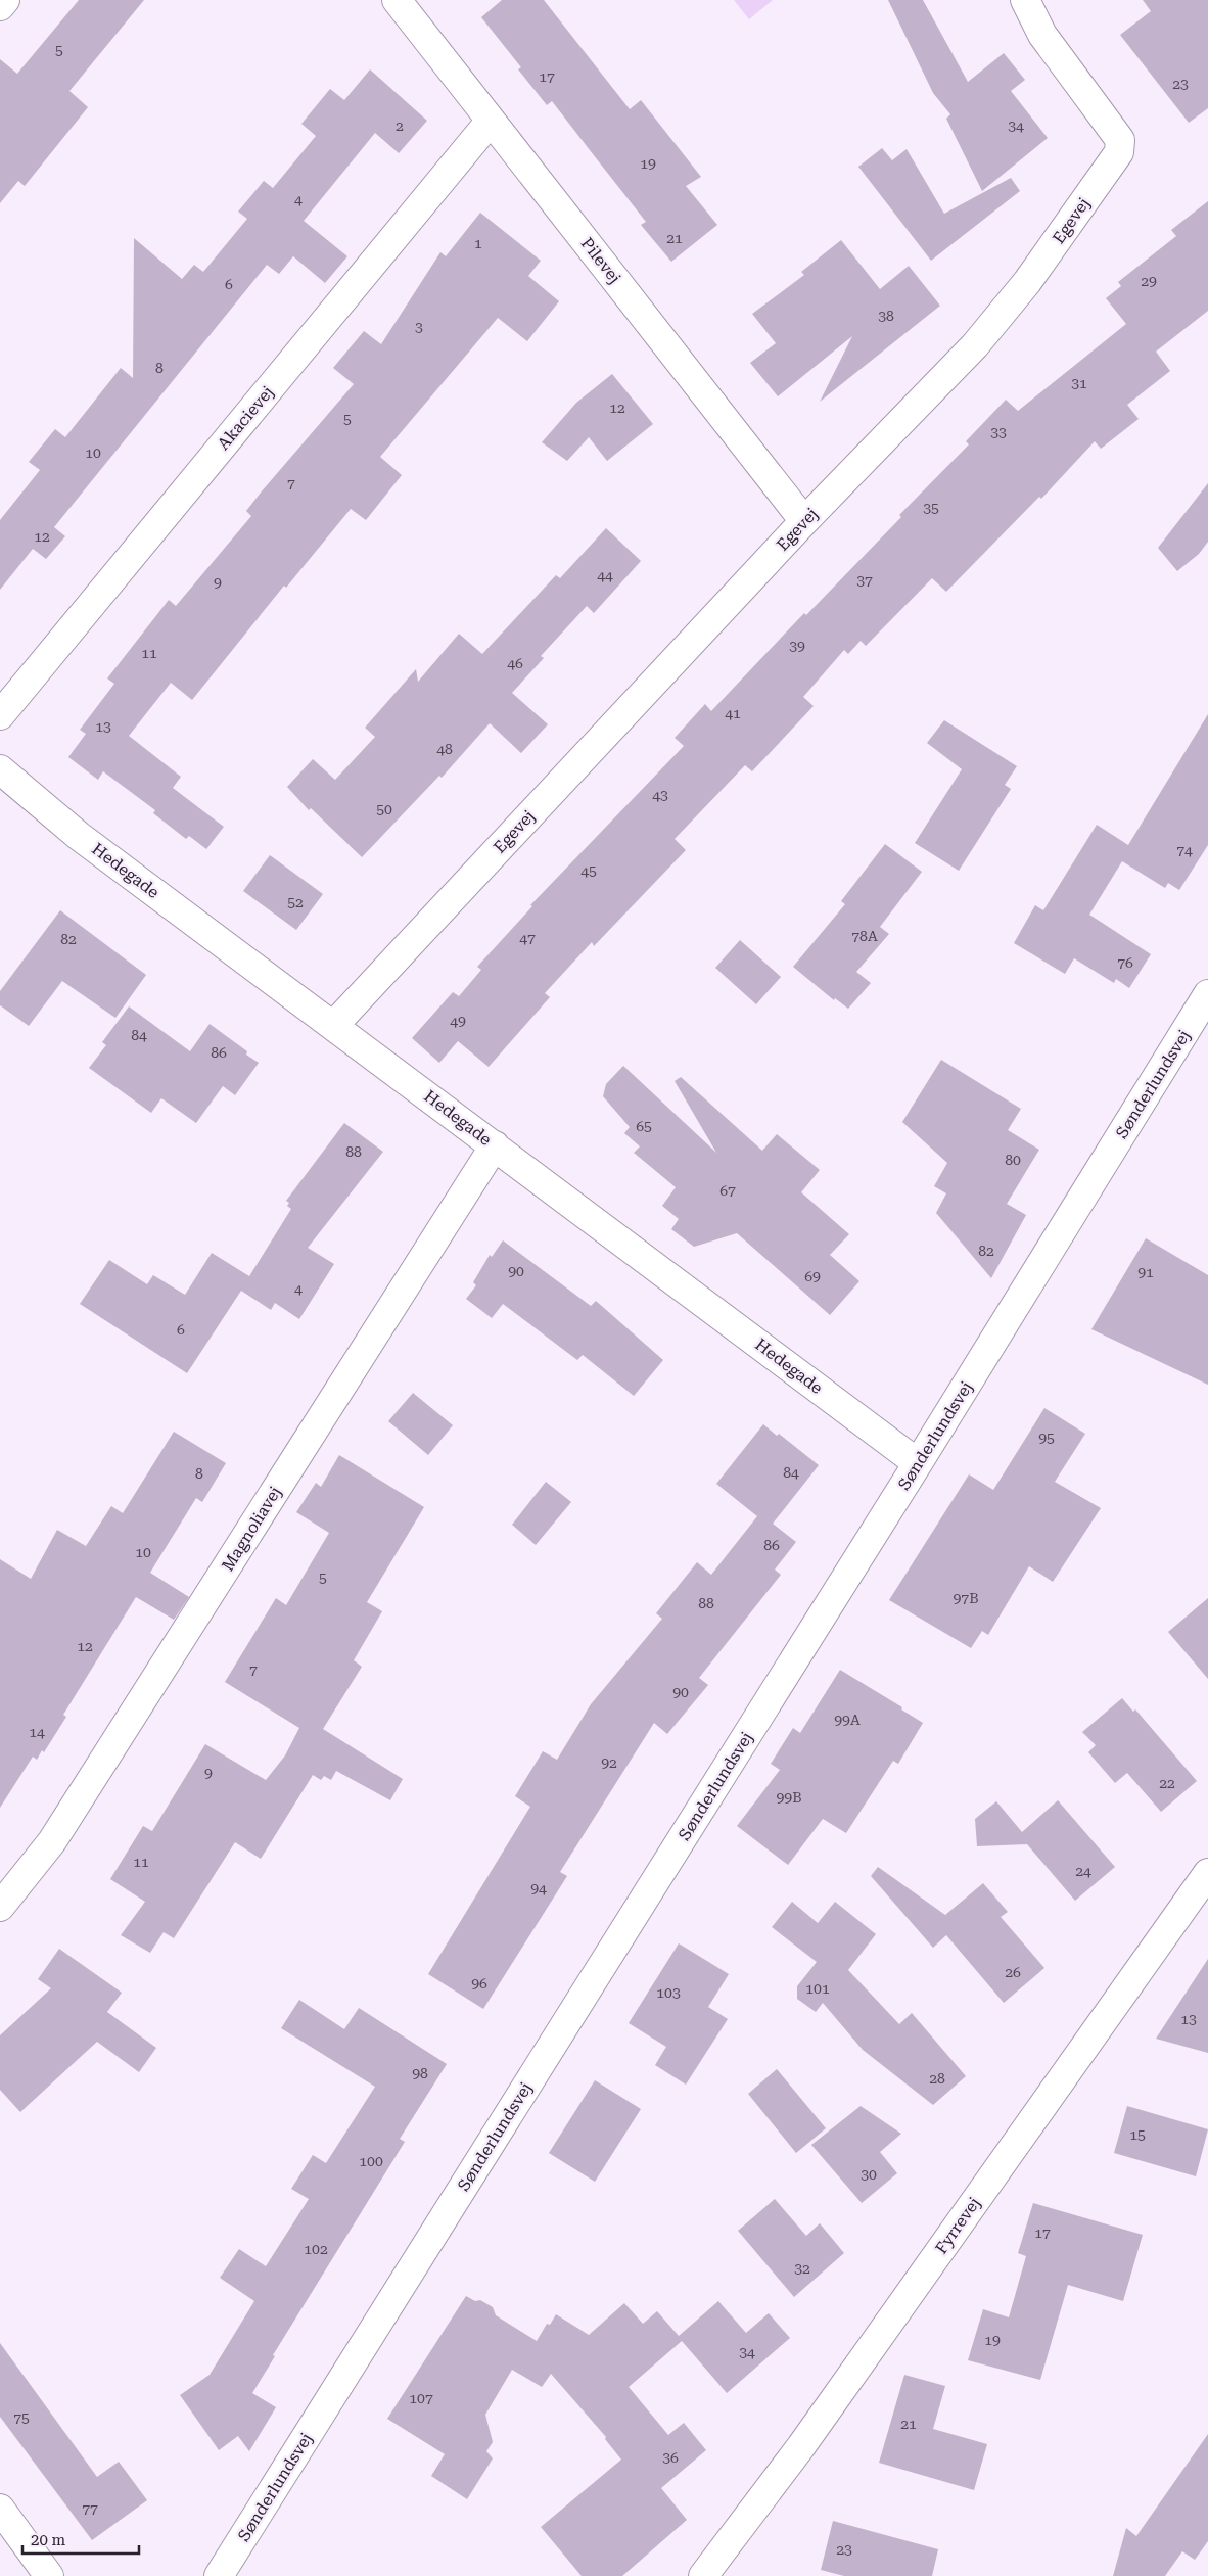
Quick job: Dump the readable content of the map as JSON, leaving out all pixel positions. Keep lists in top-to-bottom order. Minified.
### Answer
{"streets":{"street":["Egevej","Pilevej","Akacievej","Hedegade","Sønderlundsvej","Magnoliavej","Fyrrevej"]},"crossings":[["Egevej","Pilevej"],["Egevej","Hedegade"],["Pilevej","Akacievej"],["Hedegade","Sønderlundsvej"],["Hedegade","Magnoliavej"]],"house_numbers":["5","17","23","2","34","19","4","21","1","29","6","38","3","8","31","12","5","33","10","7","35","12","44","37","9","39","11","46","41","13","48","43","50","74","45","52","78A","47","82","76","49","84","86","65","88","80","67","82","90","91","69","4","6","95","84","8","86","10","5","97B","88","12","7","90","99A","14","92","9","22","99B","11","24","94","26","96","101","103","13","98","28","15","100","30","17","102","32","19","34","107","75","21","36","77","23"],"scale_bar":"20 m"}
